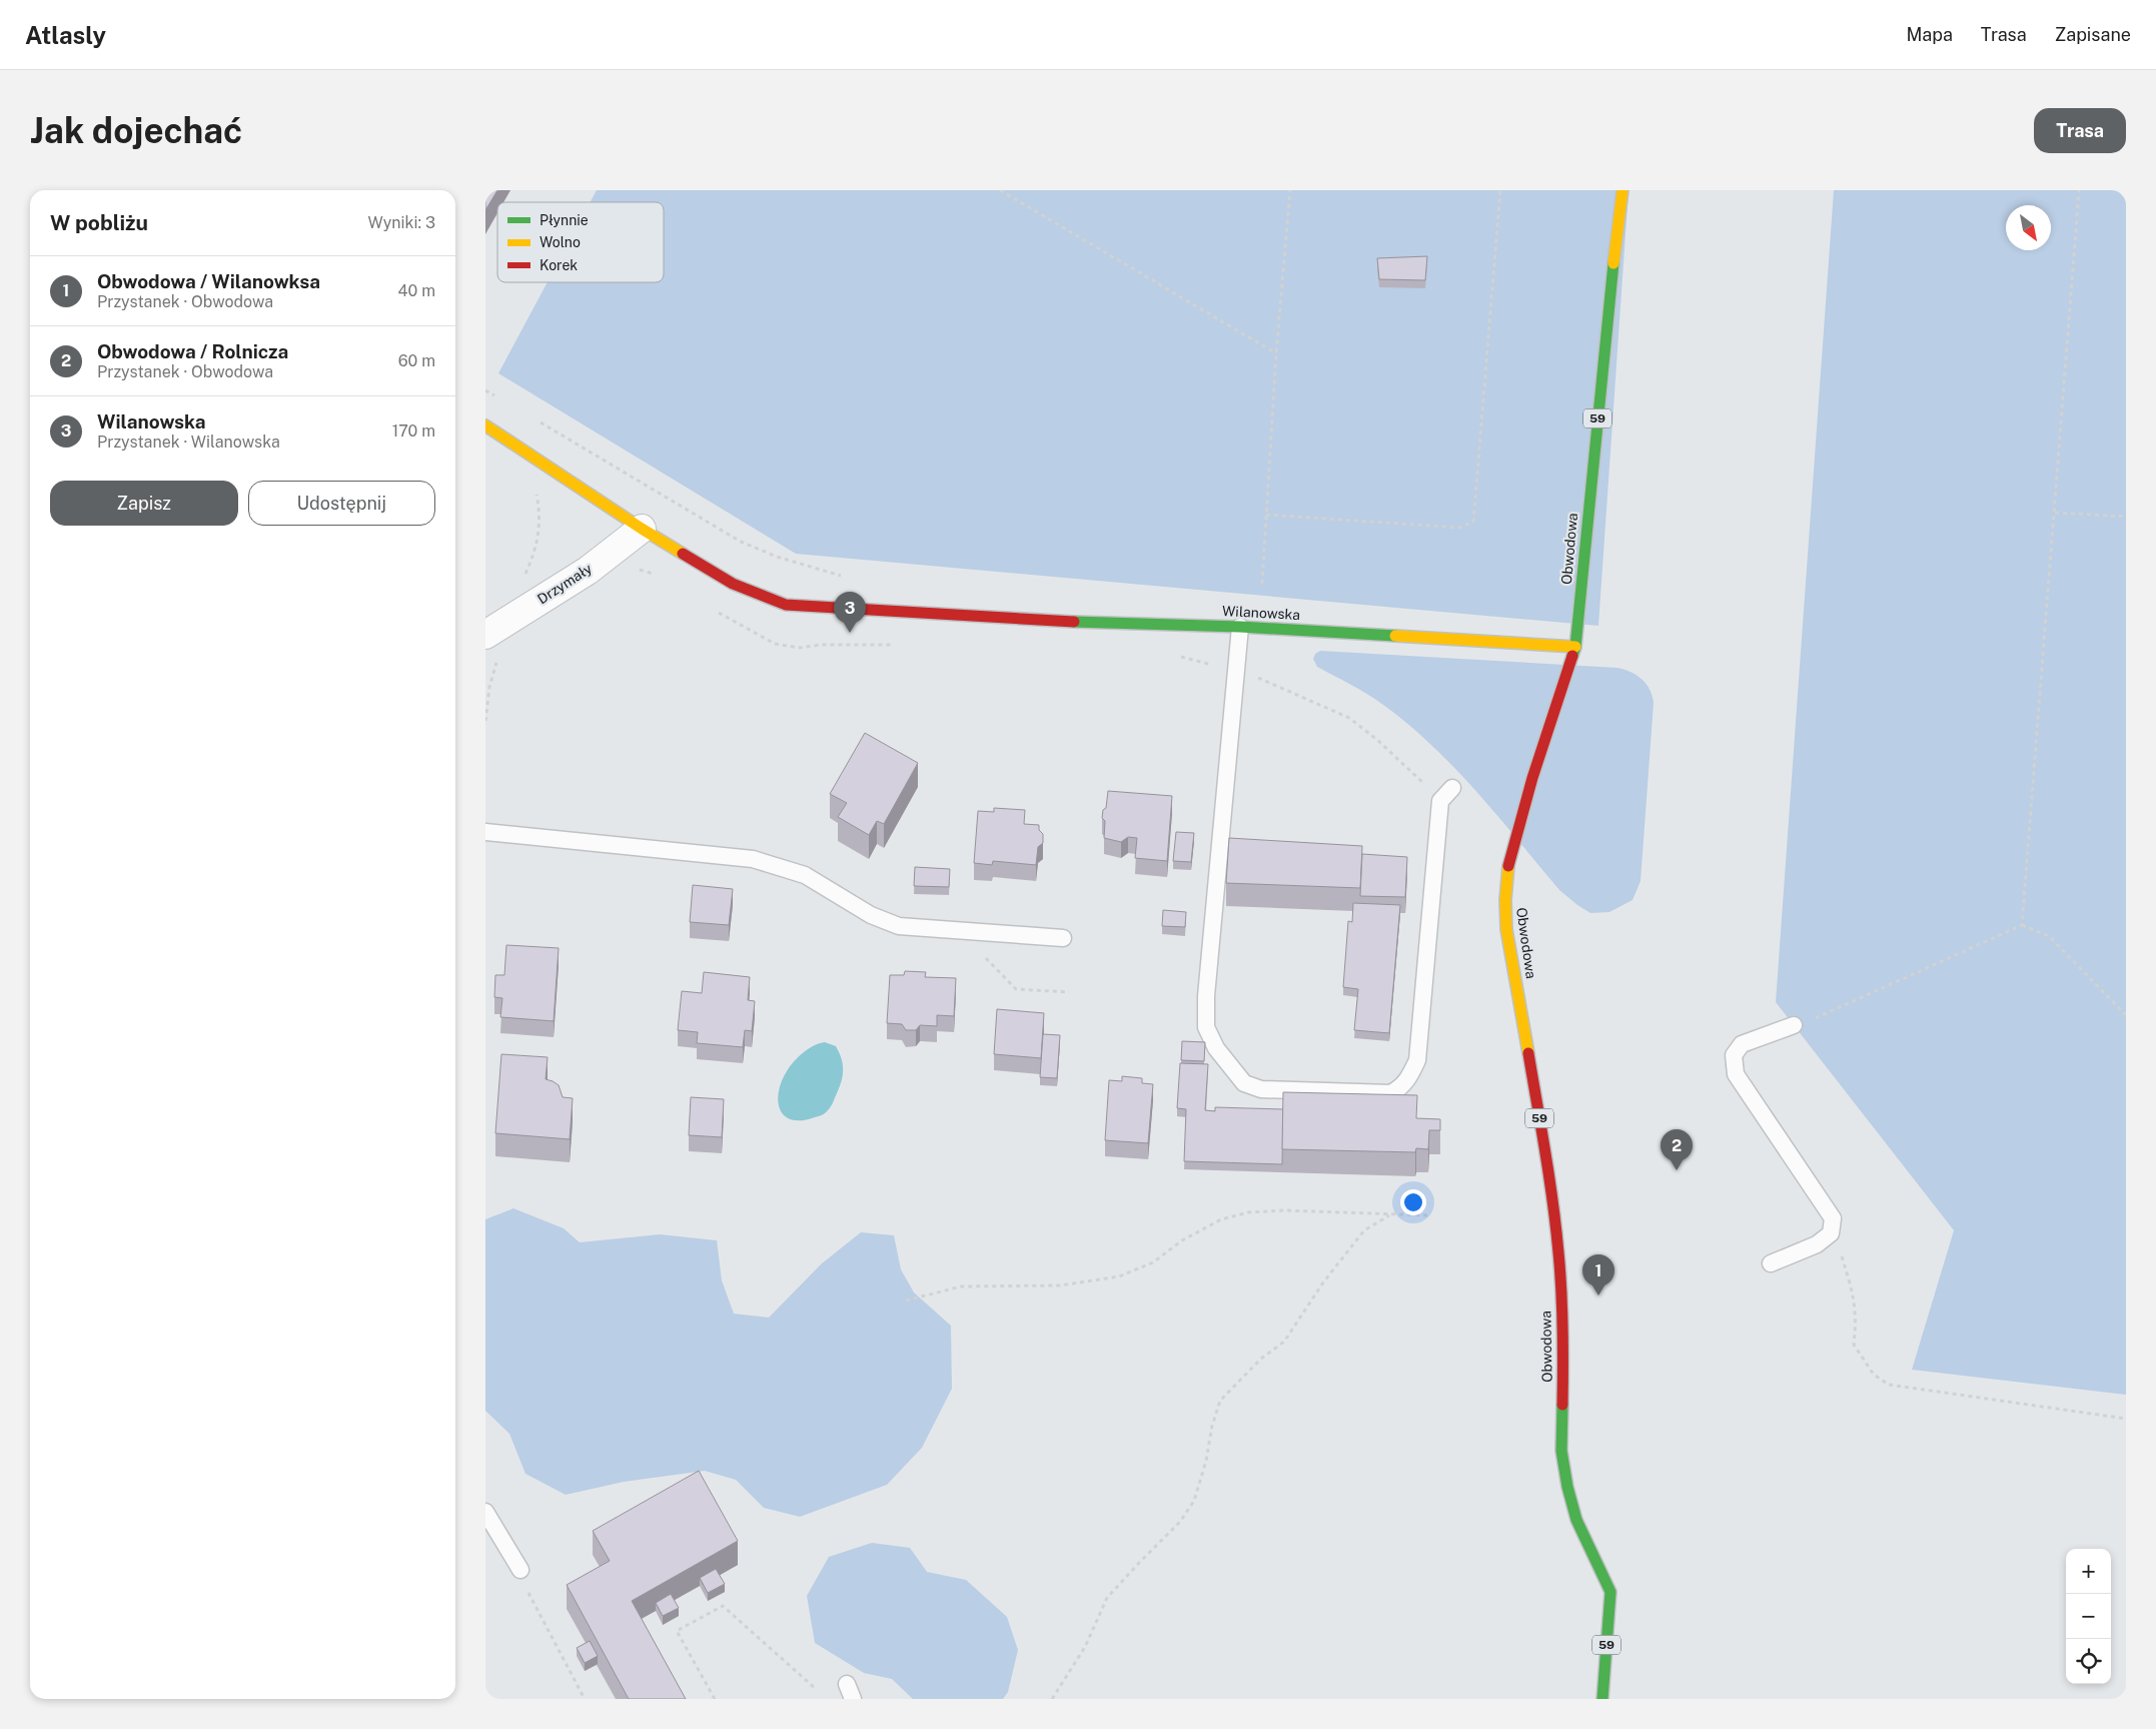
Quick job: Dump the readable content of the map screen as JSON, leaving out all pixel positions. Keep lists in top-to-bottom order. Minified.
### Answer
{"streets":{"main road":["59","Obwodowa","Wilanowska"],"street":["Drzymały"]},"crossings":[["Obwodowa","Wilanowska"],["Drzymały","Wilanowska"]],"legend":["Płynnie","Wolno","Korek"],"north":"bottom right","page":{"header":"Atlasly","nav":["Mapa","Trasa","Zapisane"],"buttons":["Trasa",["Zapisz","Udostępnij"]],"title":"Jak dojechać","heading":["W pobliżu","Wyniki: 3"],"list":[{"mark":"1","name":"Obwodowa / Wilanowksa","note":"Przystanek · Obwodowa","value":"40 m"},{"mark":"2","name":"Obwodowa / Rolnicza","note":"Przystanek · Obwodowa","value":"60 m"},{"mark":"3","name":"Wilanowska","note":"Przystanek · Wilanowska","value":"170 m"}],"pins":["3","2","1"],"map_buttons":["+","−"]}}
